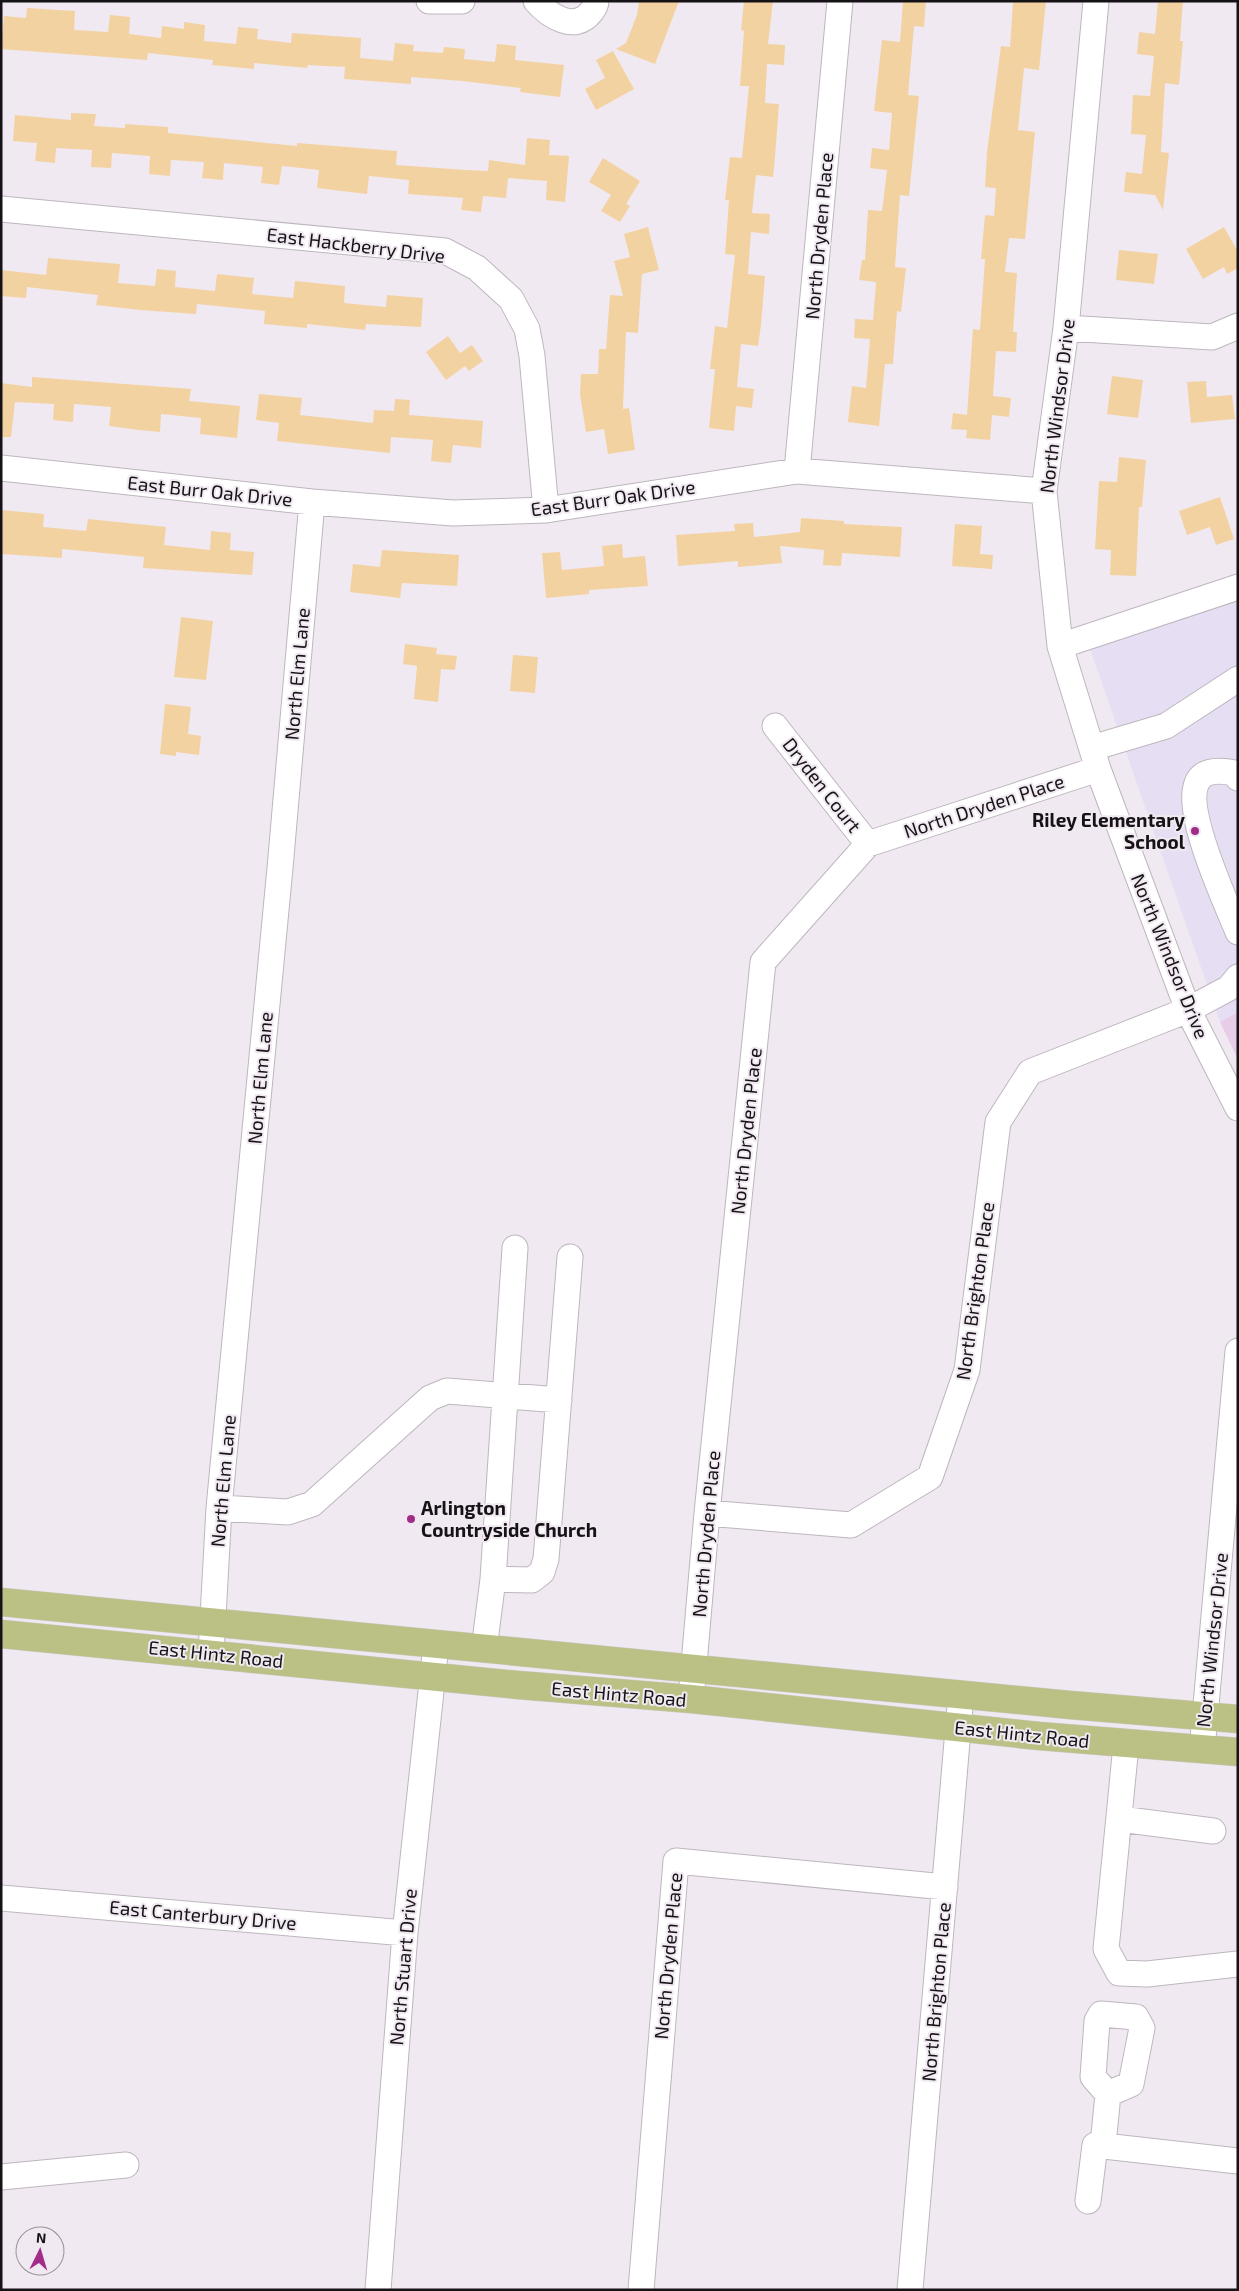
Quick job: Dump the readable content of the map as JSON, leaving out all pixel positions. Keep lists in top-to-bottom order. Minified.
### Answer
{"streets":{"main road":["East Hintz Road"],"street":["North Dryden Place","East Hackberry Drive","North Windsor Drive","East Burr Oak Drive","North Elm Lane","Dryden Court","North Brighton Place","East Canterbury Drive","North Stuart Drive"]},"crossings":[["North Dryden Place","North Windsor Drive"],["North Dryden Place","East Burr Oak Drive"],["North Dryden Place","Dryden Court"],["North Dryden Place","North Brighton Place"],["North Dryden Place","East Hintz Road"],["East Hackberry Drive","East Burr Oak Drive"],["North Windsor Drive","East Burr Oak Drive"],["North Windsor Drive","North Brighton Place"],["North Windsor Drive","East Hintz Road"],["East Burr Oak Drive","North Elm Lane"],["North Elm Lane","East Hintz Road"],["North Brighton Place","East Hintz Road"],["East Hintz Road","North Stuart Drive"],["East Canterbury Drive","North Stuart Drive"]],"places":["Riley Elementary School","Arlington Countryside Church"],"north":"top"}
